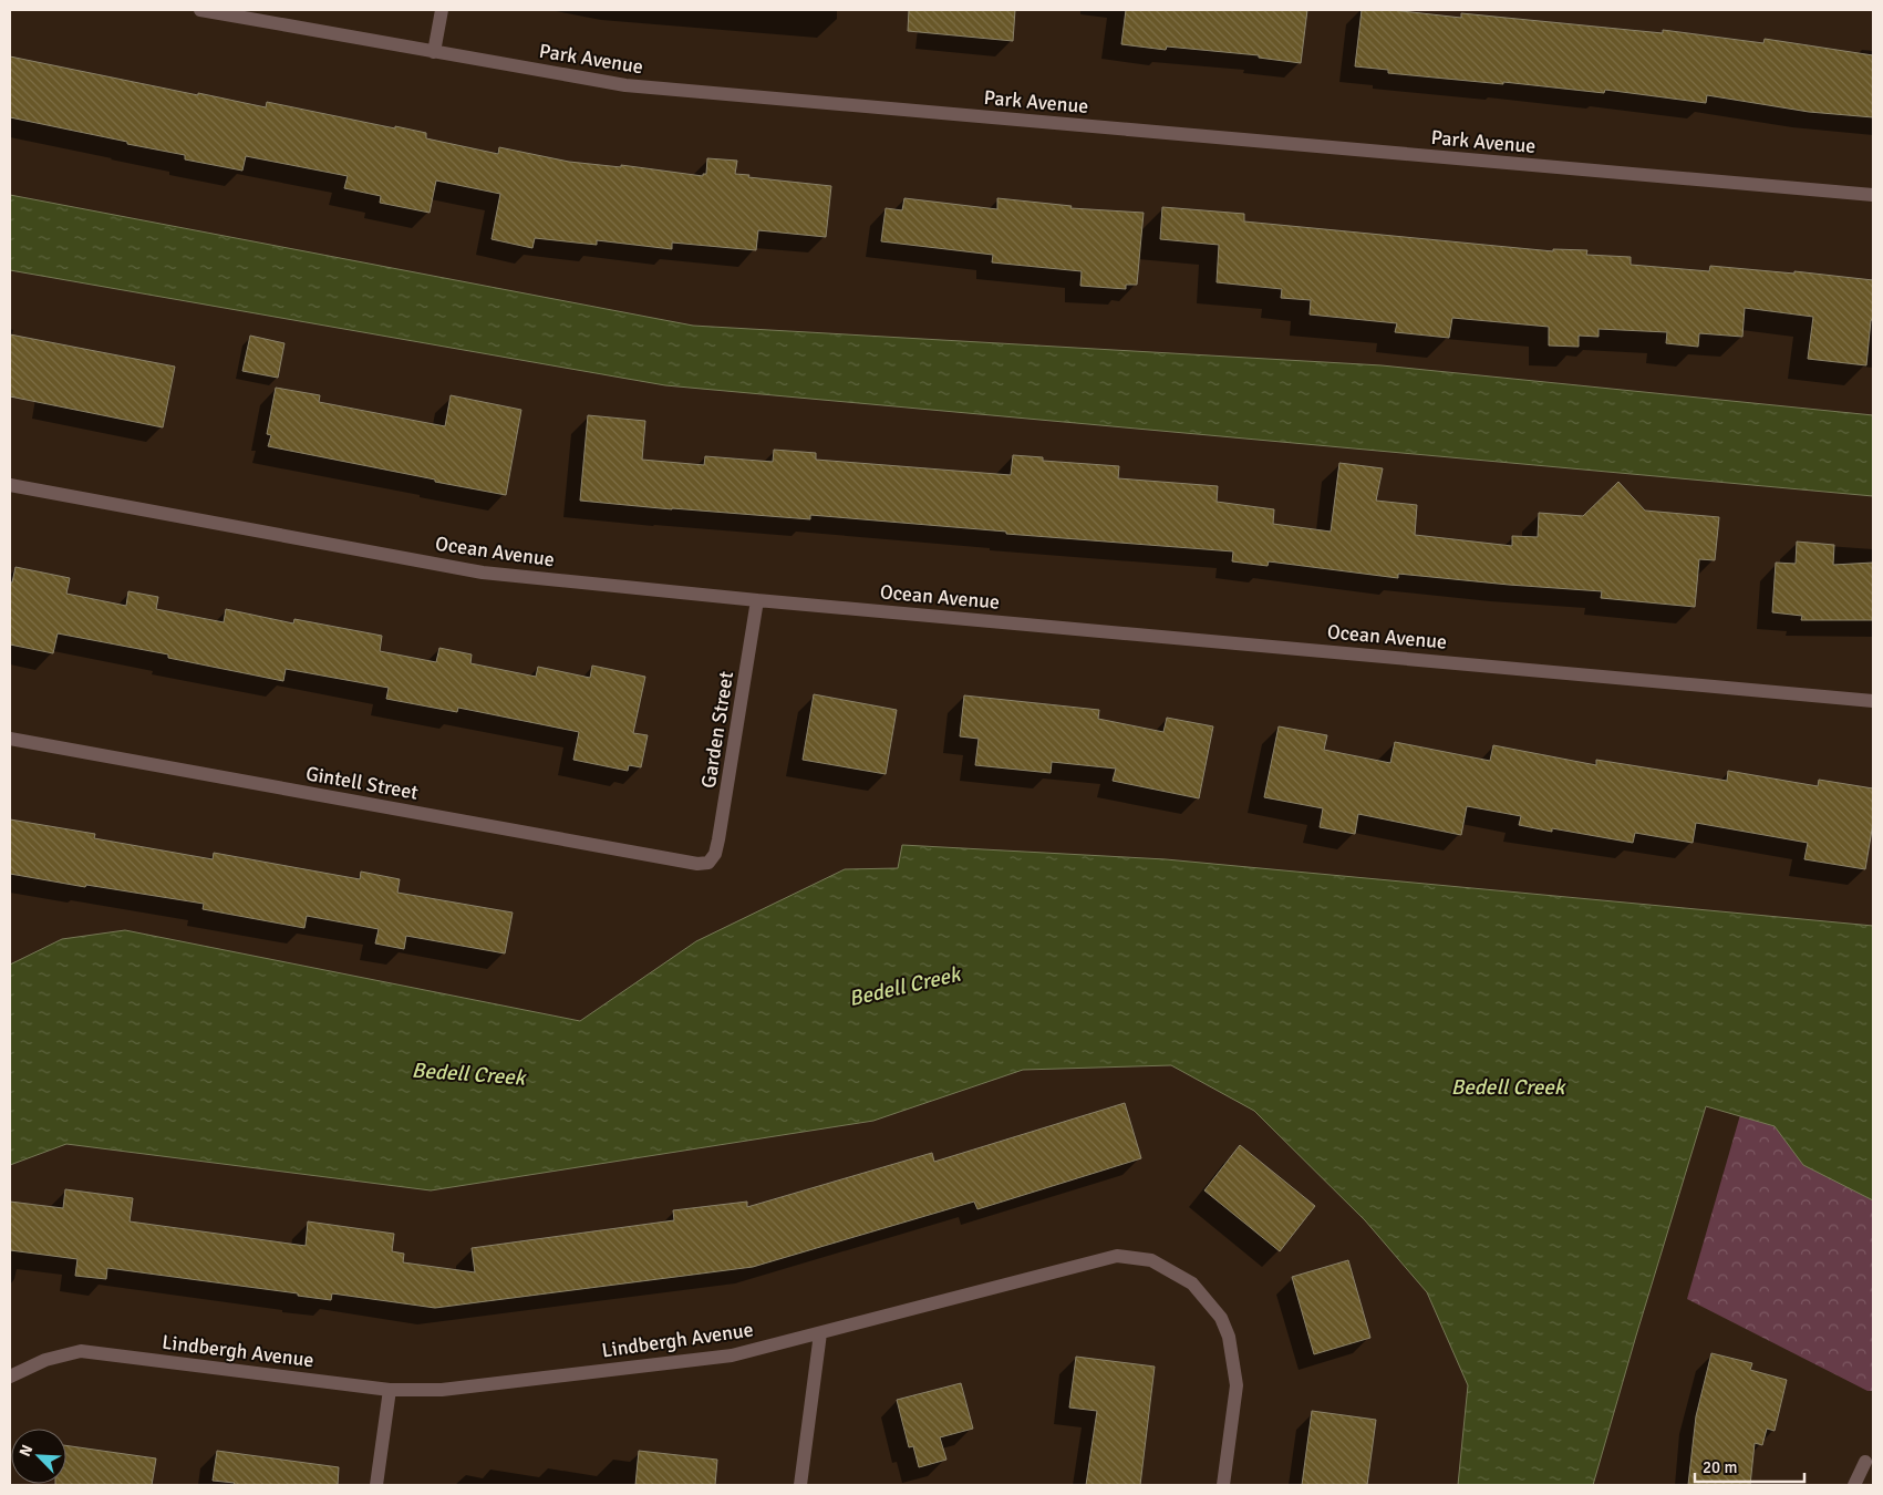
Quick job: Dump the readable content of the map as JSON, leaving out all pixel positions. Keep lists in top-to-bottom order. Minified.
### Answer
{"streets":{"street":["Park Avenue","Ocean Avenue","Garden Street","Gintell Street","Lindbergh Avenue"]},"crossings":[["Ocean Avenue","Garden Street"],["Garden Street","Gintell Street"]],"water":["Bedell Creek"],"scale_bar":"20 m","north":"top left"}
